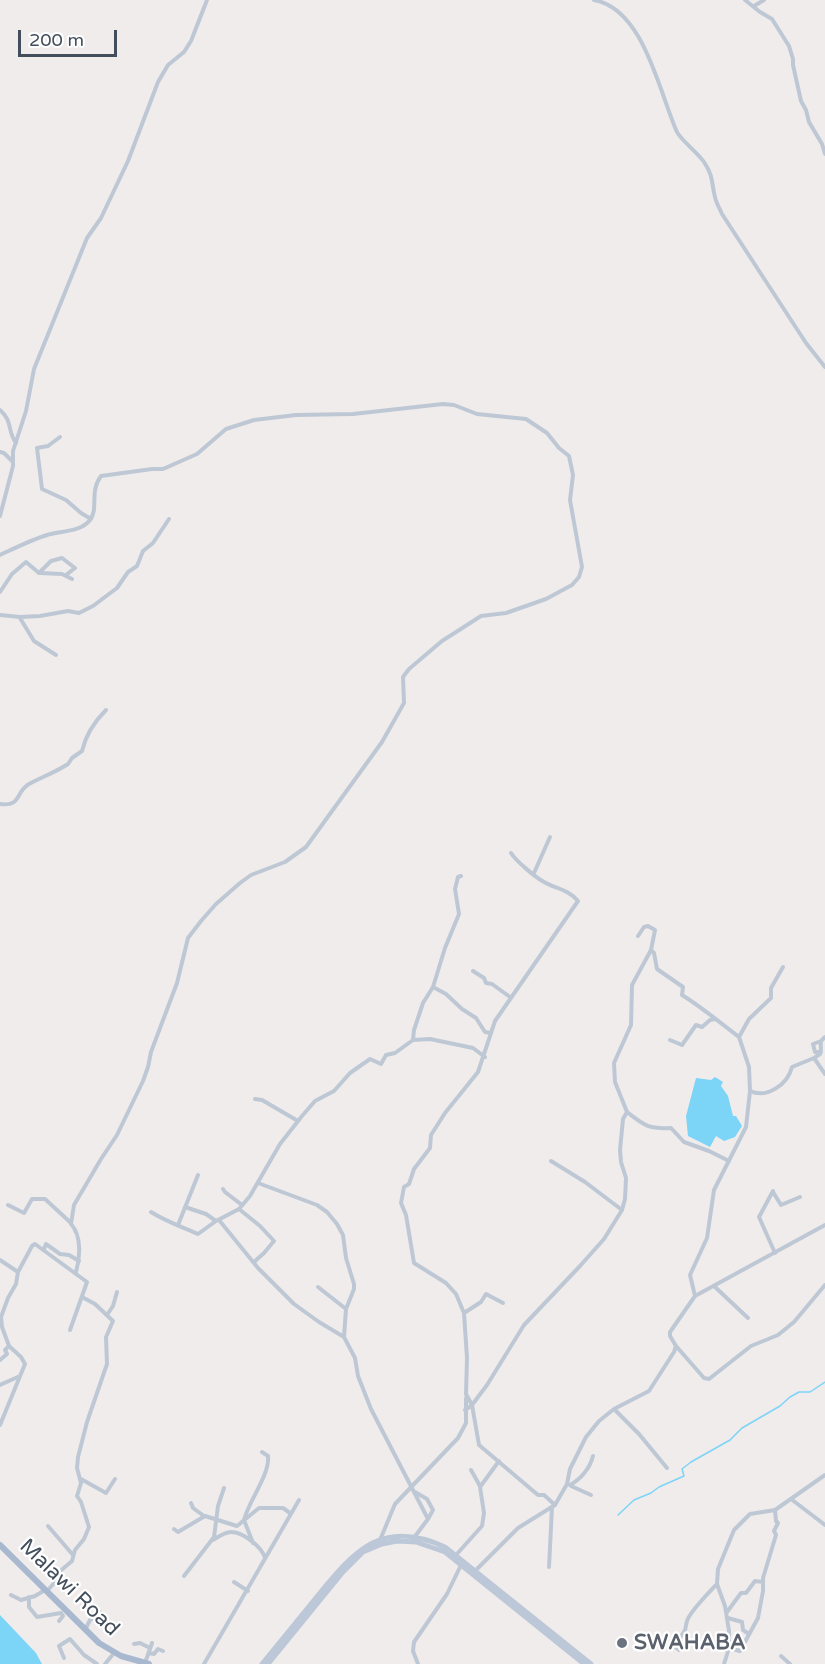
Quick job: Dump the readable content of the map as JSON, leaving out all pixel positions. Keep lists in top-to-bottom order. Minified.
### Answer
{"streets":{"main road":["Malawi Road"]},"places":["SWAHABA"],"scale_bar":"200 m"}
